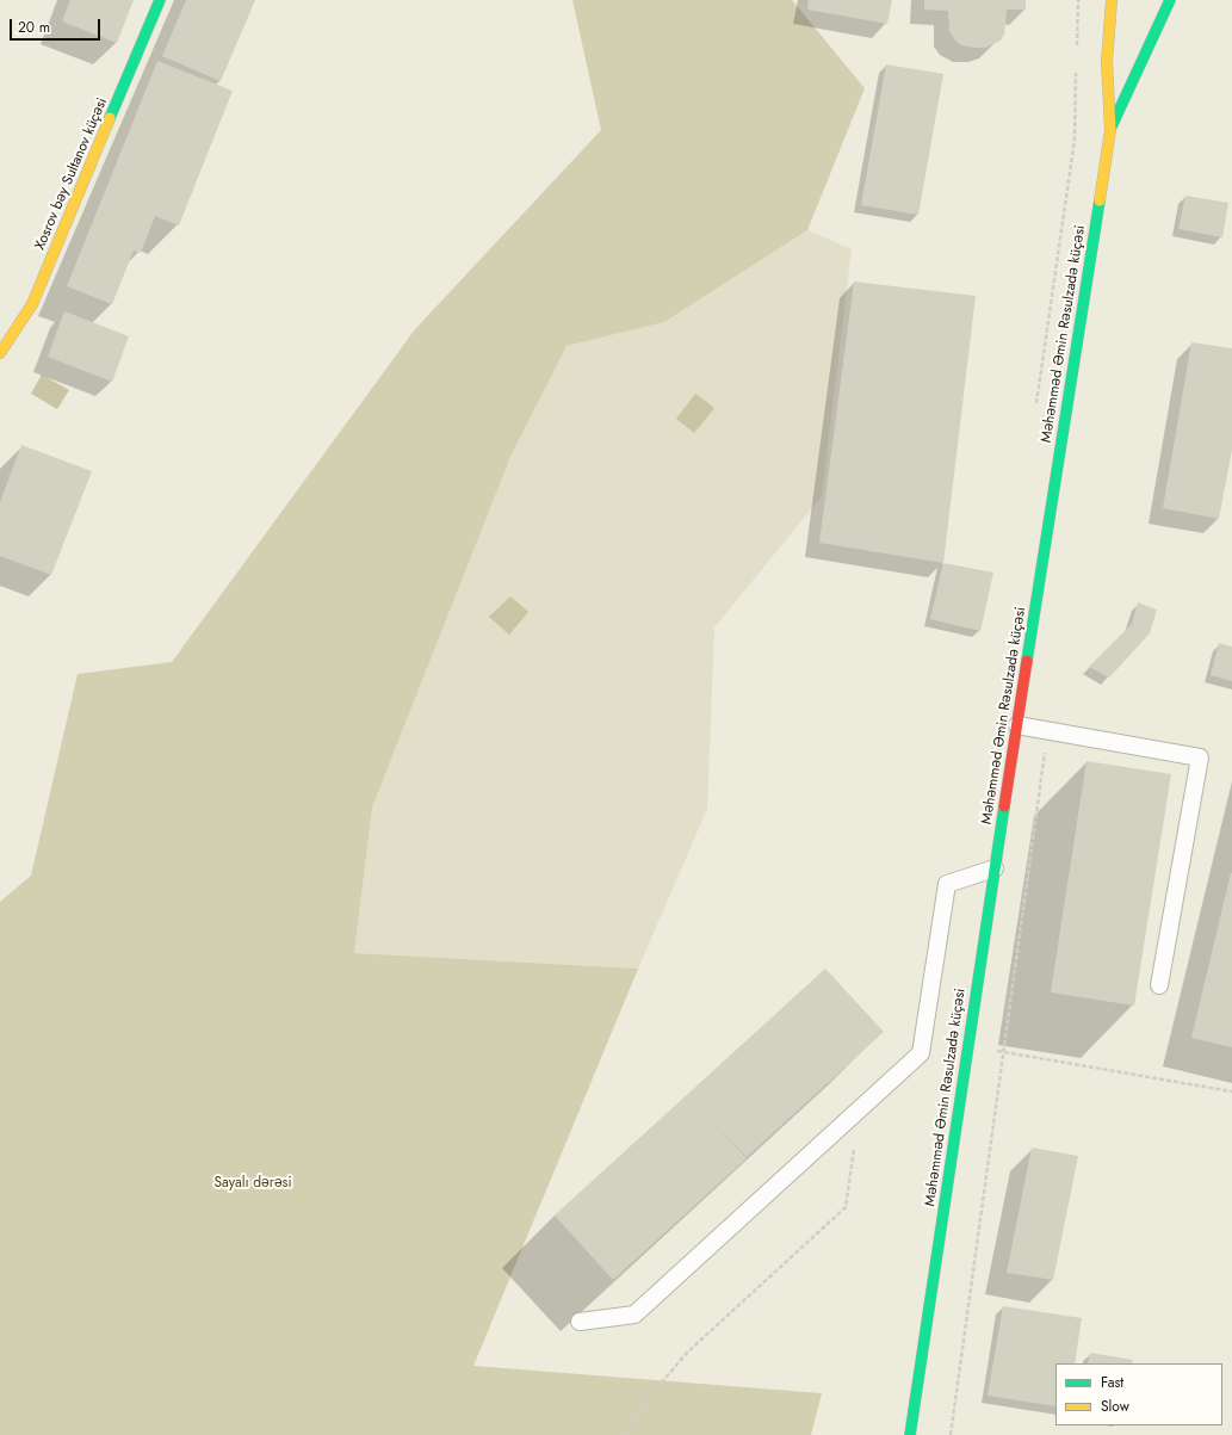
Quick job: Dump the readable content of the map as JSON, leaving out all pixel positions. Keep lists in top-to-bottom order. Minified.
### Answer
{"streets":{"main road":["Xosrov bəy Sultanov küçəsi","Məhəmməd Əmin Rəsulzadə küçəsi"]},"parks":["Sayalı dərəsi"],"legend":["Fast","Slow"],"scale_bar":"20 m"}
